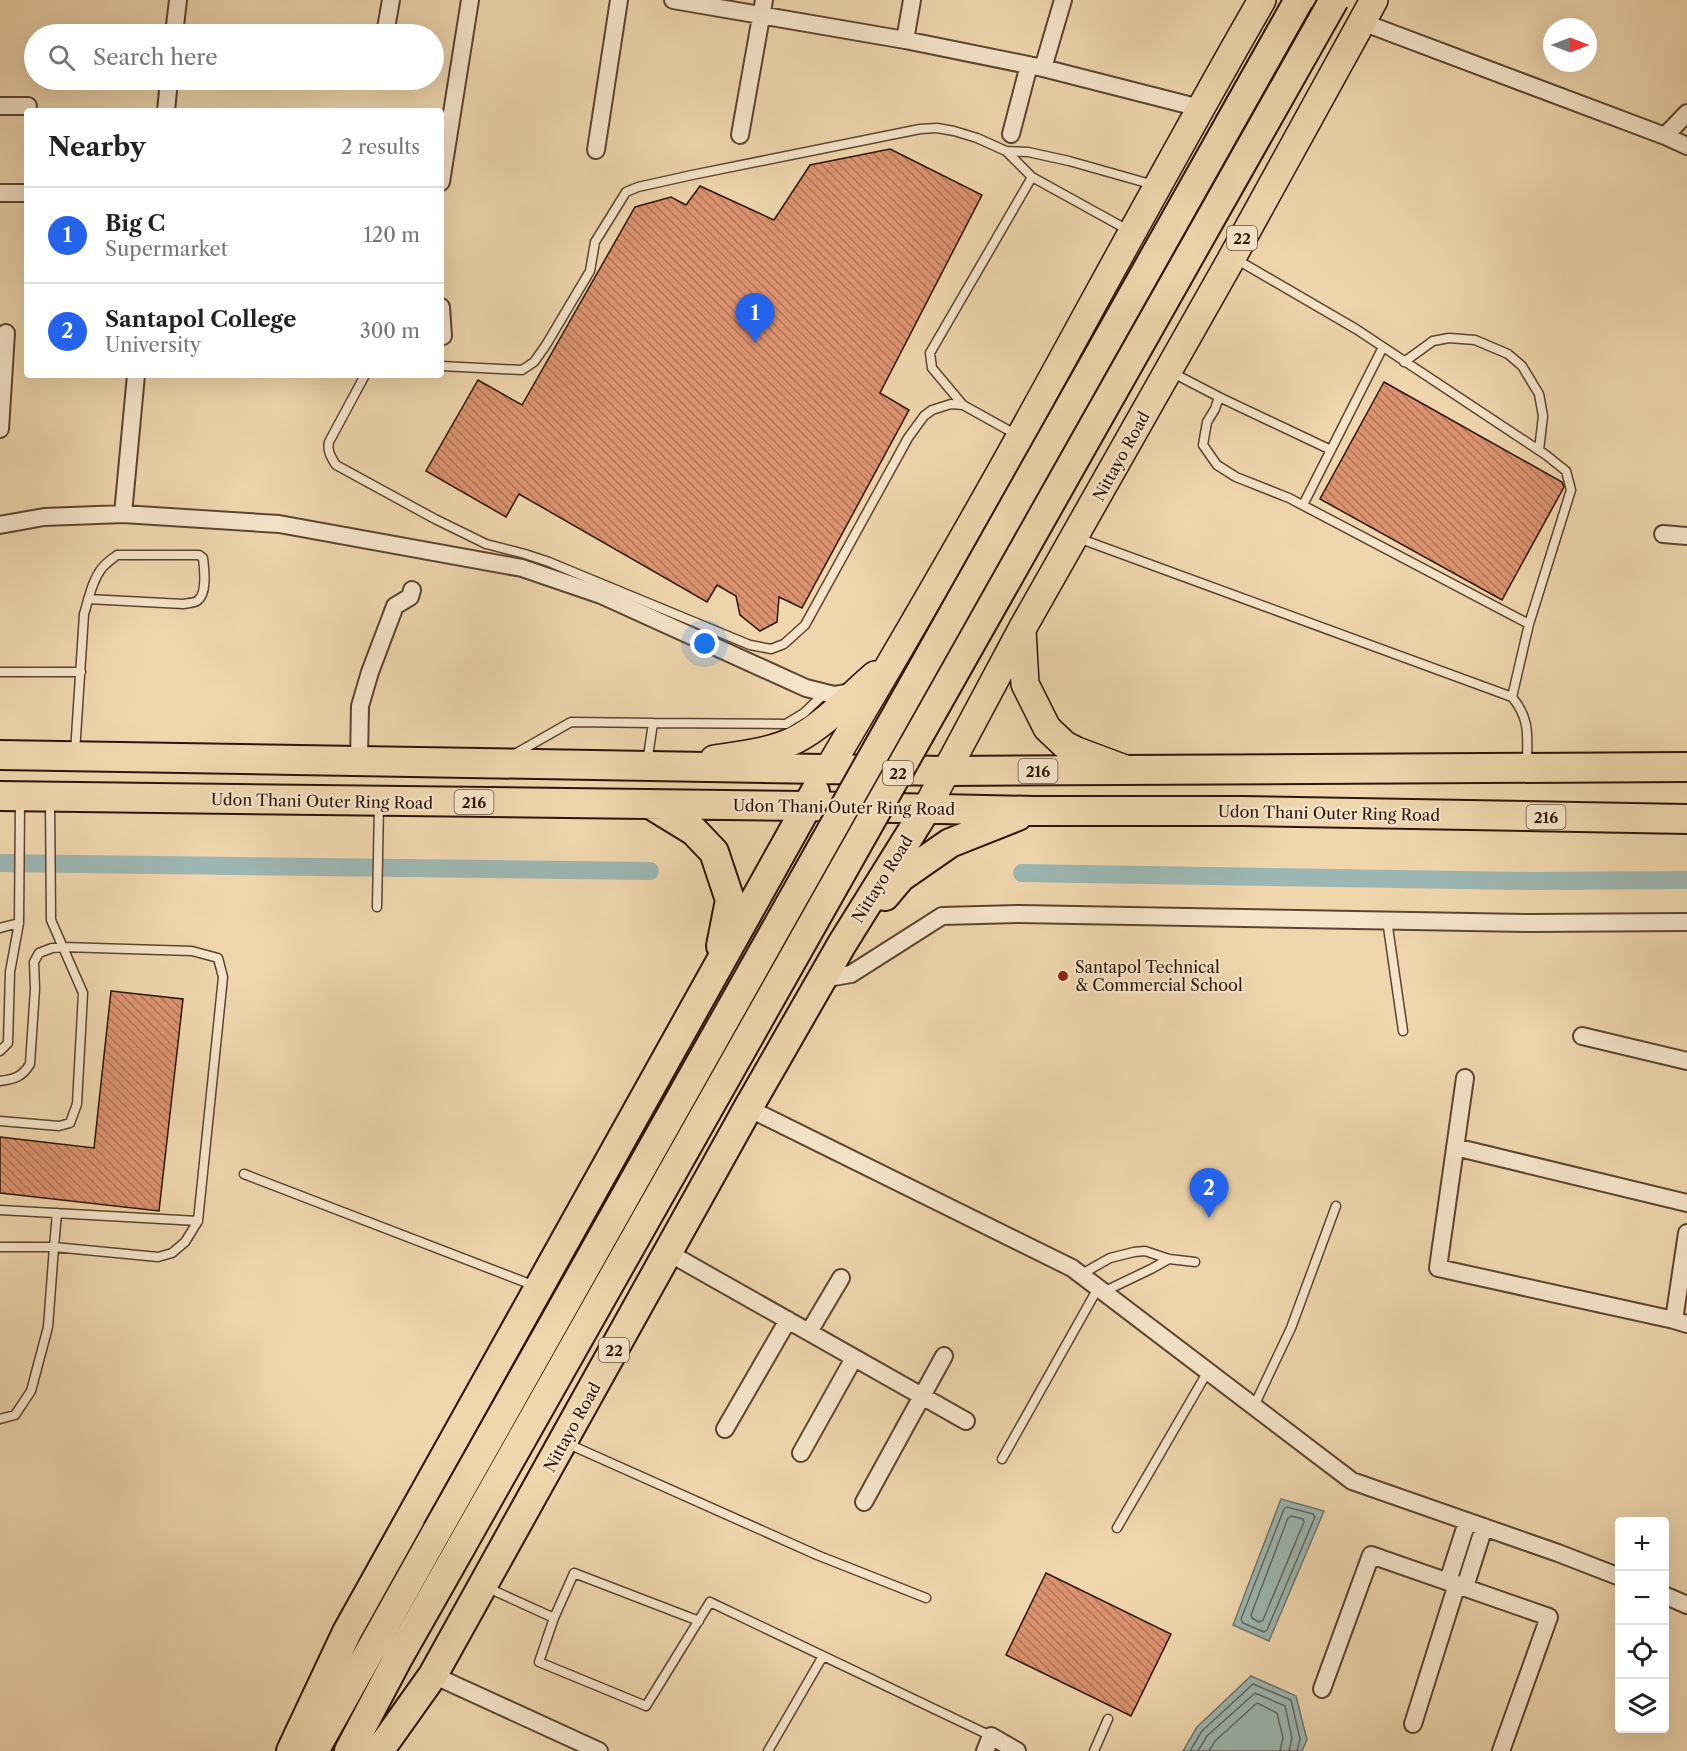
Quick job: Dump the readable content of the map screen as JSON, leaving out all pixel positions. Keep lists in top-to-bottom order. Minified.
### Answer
{"streets":{"highway":["22","Nittayo Road","216","Udon Thani Outer Ring Road"]},"crossings":[["Nittayo Road","216"],["Nittayo Road","Udon Thani Outer Ring Road"]],"places":["Santapol Technical & Commercial School"],"north":"right","page":{"search":"Search here","heading":["Nearby","2 results"],"list":[{"mark":"1","name":"Big C","note":"Supermarket","value":"120 m"},{"mark":"2","name":"Santapol College","note":"University","value":"300 m"}],"pins":["1","2"],"map_buttons":["+","−"]}}
